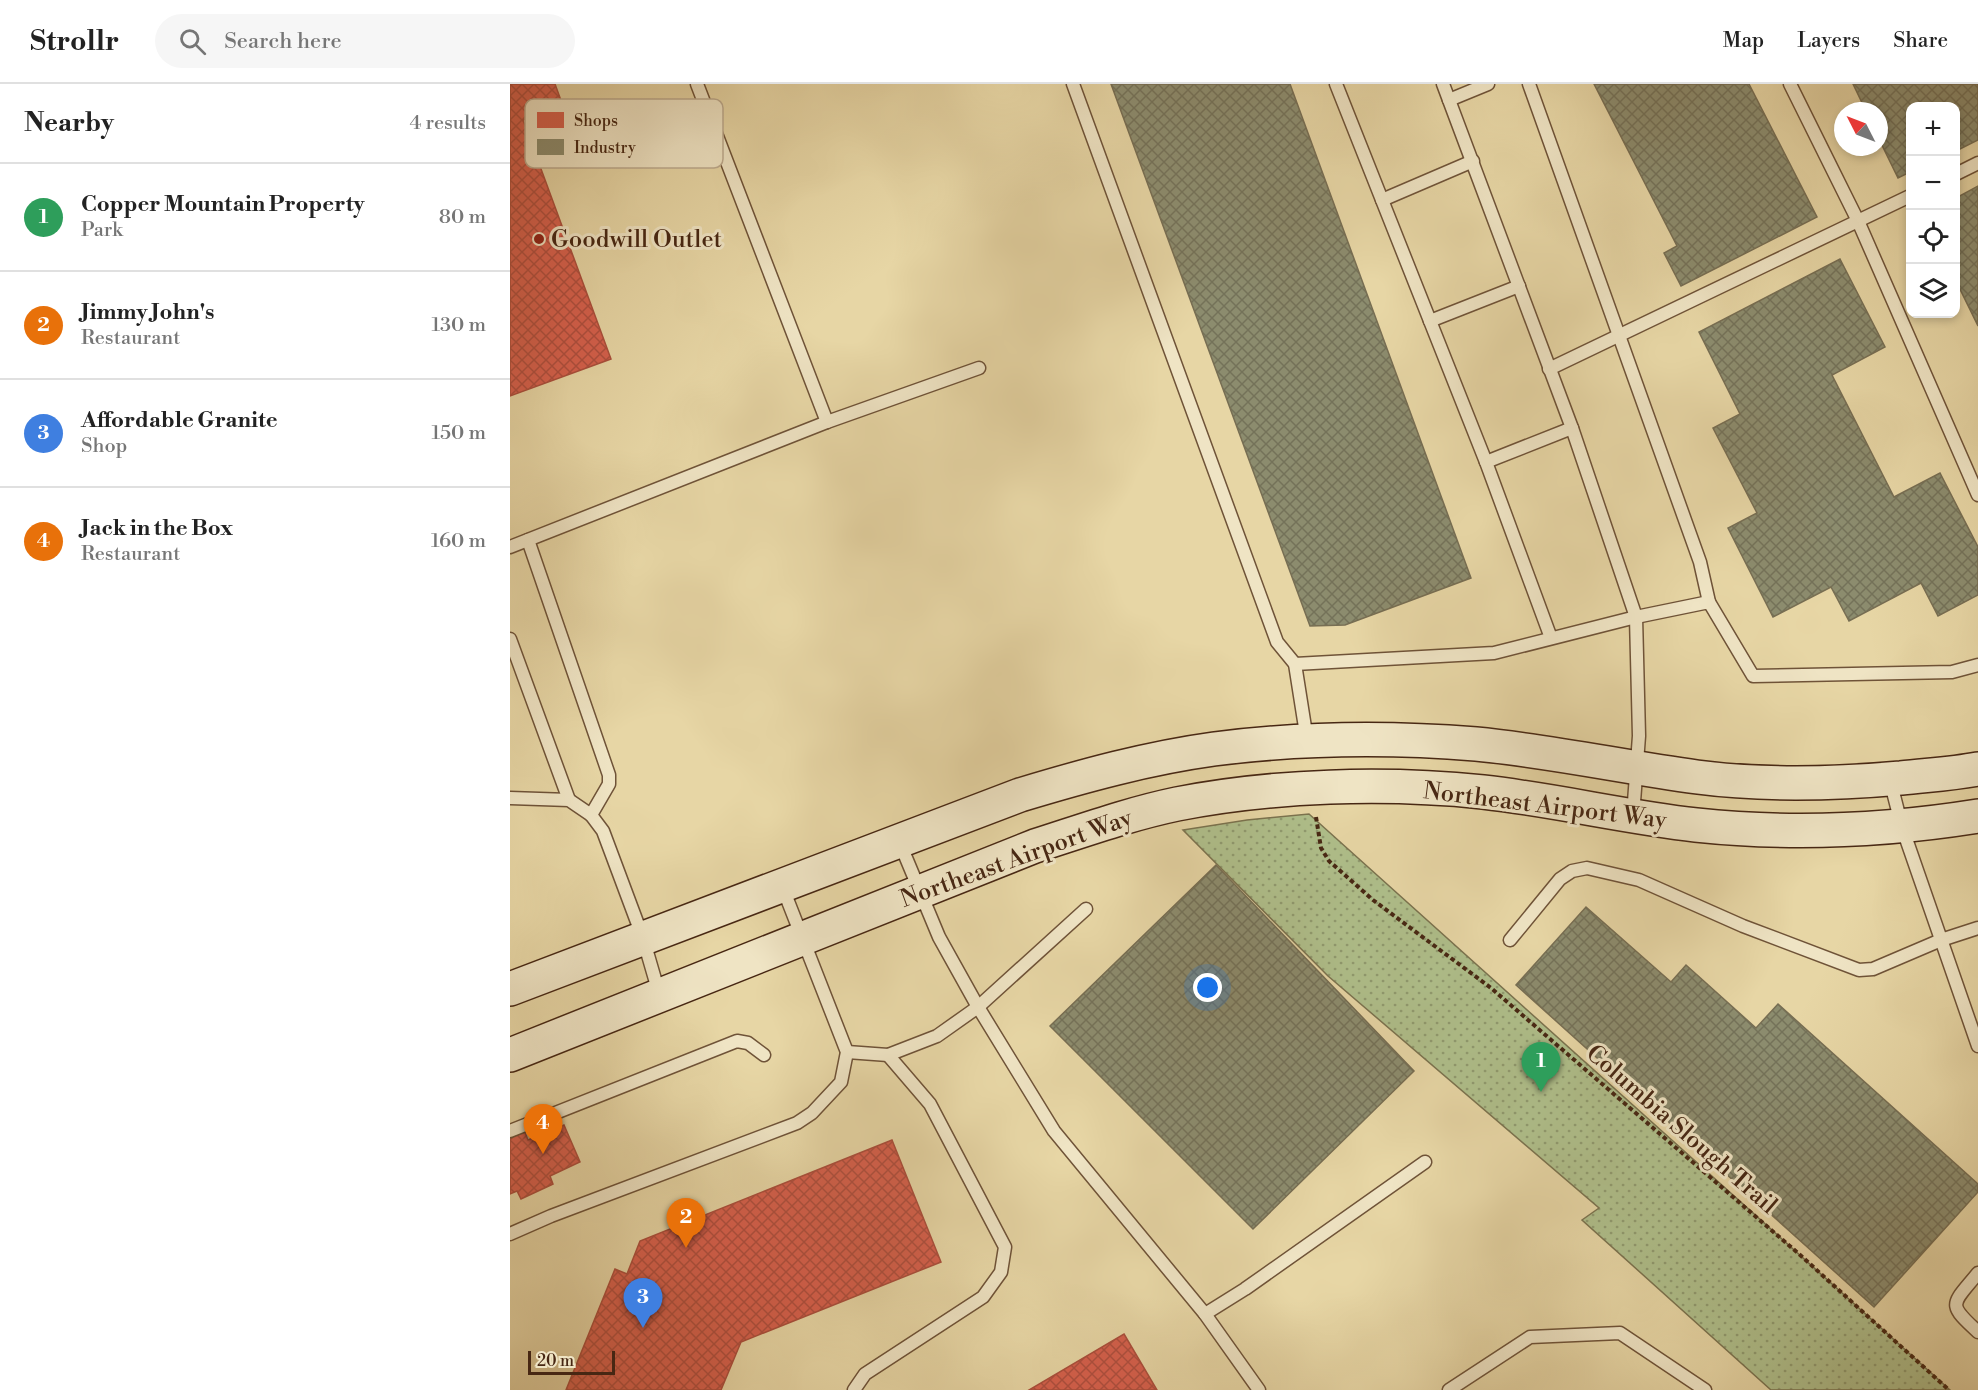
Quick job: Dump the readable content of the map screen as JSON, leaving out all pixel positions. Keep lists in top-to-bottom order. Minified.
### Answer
{"streets":{"main road":["Northeast Airport Way"],"path":["Columbia Slough Trail"]},"crossings":[["Northeast Airport Way","Columbia Slough Trail"]],"places":["Goodwill Outlet"],"legend":["Shops","Industry"],"scale_bar":"20 m","north":"top left","page":{"header":"Strollr","search":"Search here","nav":["Map","Layers","Share"],"heading":["Nearby","4 results"],"map_buttons":["+","−"],"list":[{"mark":"1","name":"Copper Mountain Property","note":"Park","value":"80 m"},{"mark":"2","name":"Jimmy John's","note":"Restaurant","value":"130 m"},{"mark":"3","name":"Affordable Granite","note":"Shop","value":"150 m"},{"mark":"4","name":"Jack in the Box","note":"Restaurant","value":"160 m"}],"pins":["1","4","2","3"],"scale":"20 m"}}
